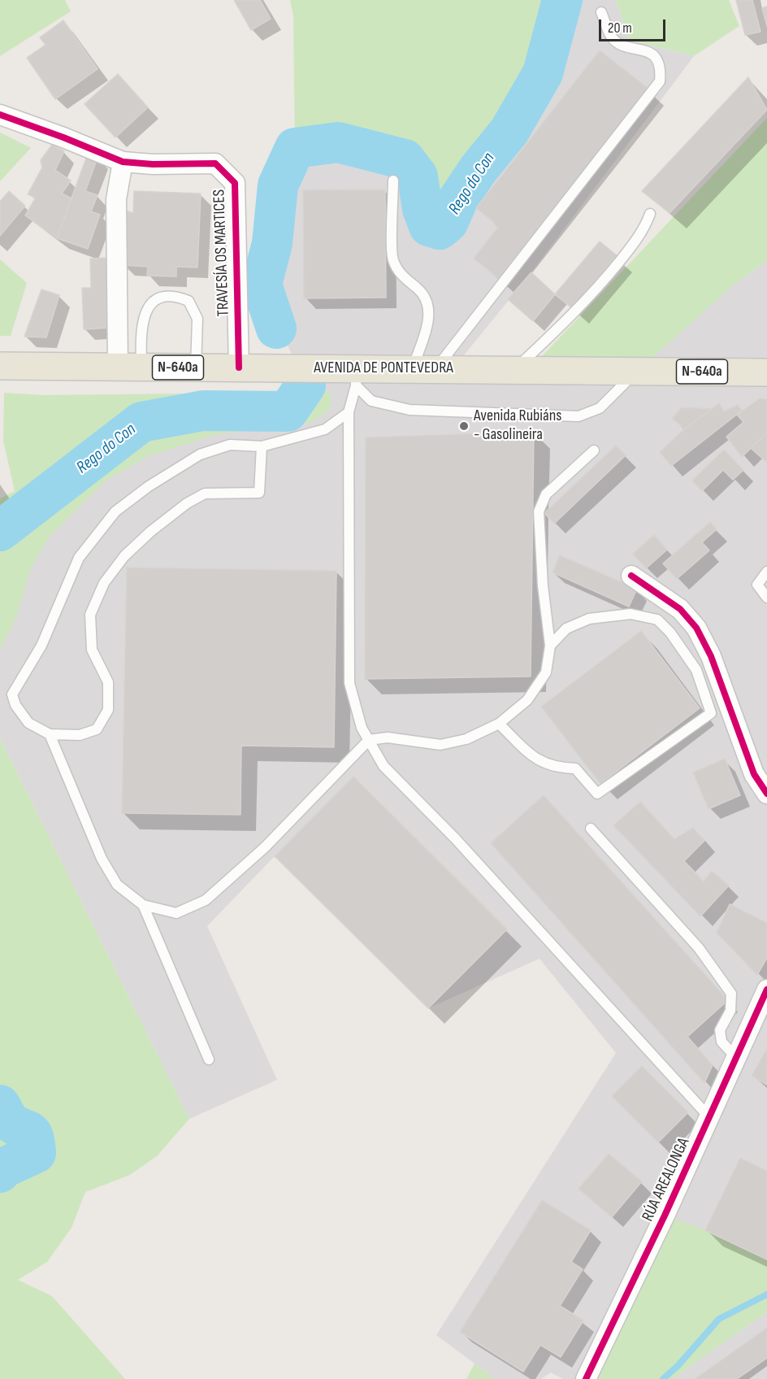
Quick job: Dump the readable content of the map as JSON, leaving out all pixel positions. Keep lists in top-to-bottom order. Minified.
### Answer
{"streets":{"main road":["N-640a","AVENIDA DE PONTEVEDRA"],"street":["TRAVESÍA OS MARTICES","RÚA AREALONGA"]},"crossings":[["TRAVESÍA OS MARTICES","AVENIDA DE PONTEVEDRA"]],"water":["Rego do Con"],"places":["Avenida Rubiáns - Gasolineira"],"scale_bar":"20 m"}
